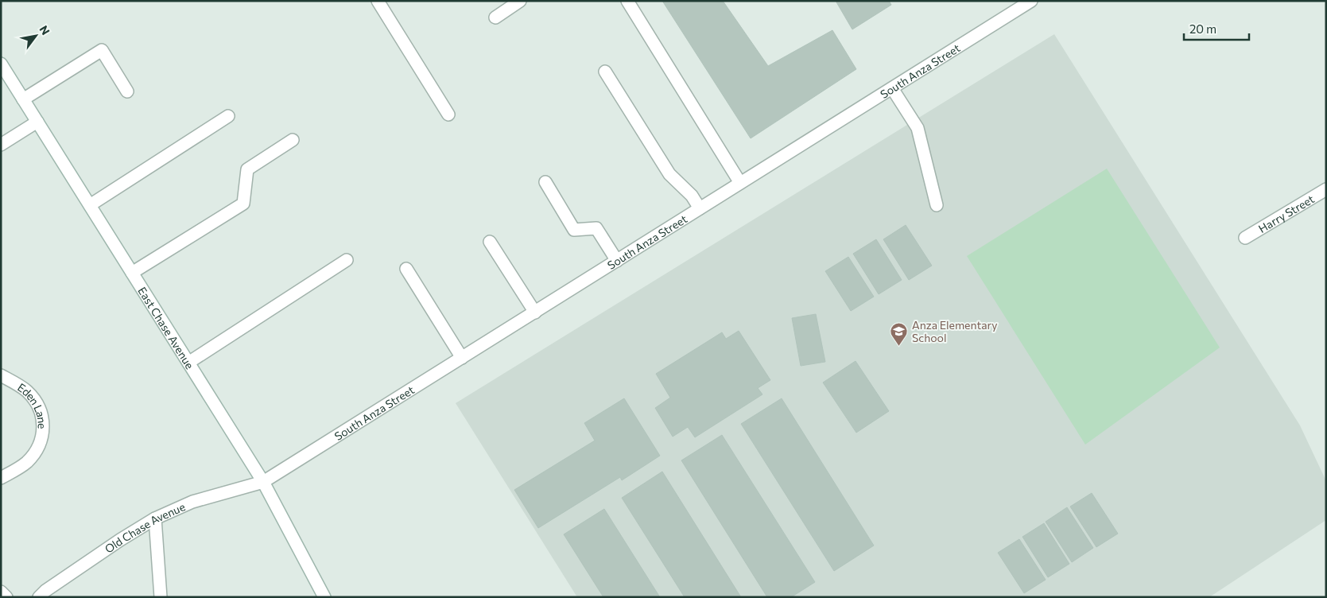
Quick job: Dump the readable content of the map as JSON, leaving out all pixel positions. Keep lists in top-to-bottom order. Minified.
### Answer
{"streets":{"street":["South Anza Street","Harry Street","East Chase Avenue","Eden Lane","Old Chase Avenue"]},"crossings":[["South Anza Street","East Chase Avenue"],["South Anza Street","Old Chase Avenue"],["East Chase Avenue","Old Chase Avenue"]],"places":{"school or university":["Anza Elementary School"]},"scale_bar":"20 m","north":"top right"}
